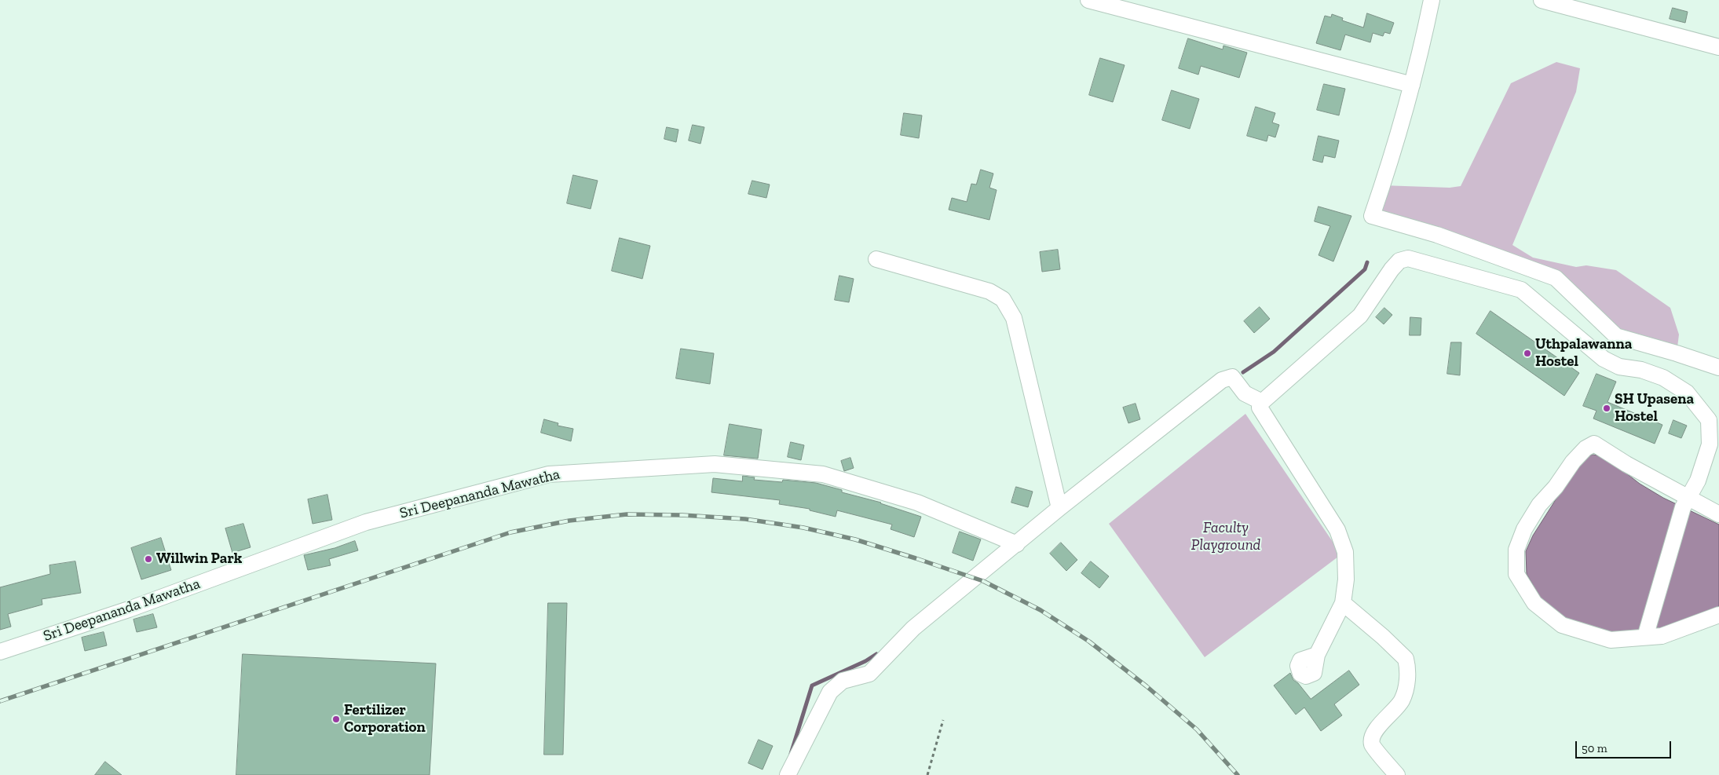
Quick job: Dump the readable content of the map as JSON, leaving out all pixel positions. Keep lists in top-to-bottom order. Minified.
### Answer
{"streets":{"street":["Sri Deepananda Mawatha"]},"parks":["Faculty Playground"],"places":["Uthpalawanna Hostel","SH Upasena Hostel","Willwin Park","Fertilizer Corporation"],"scale_bar":"50 m"}
